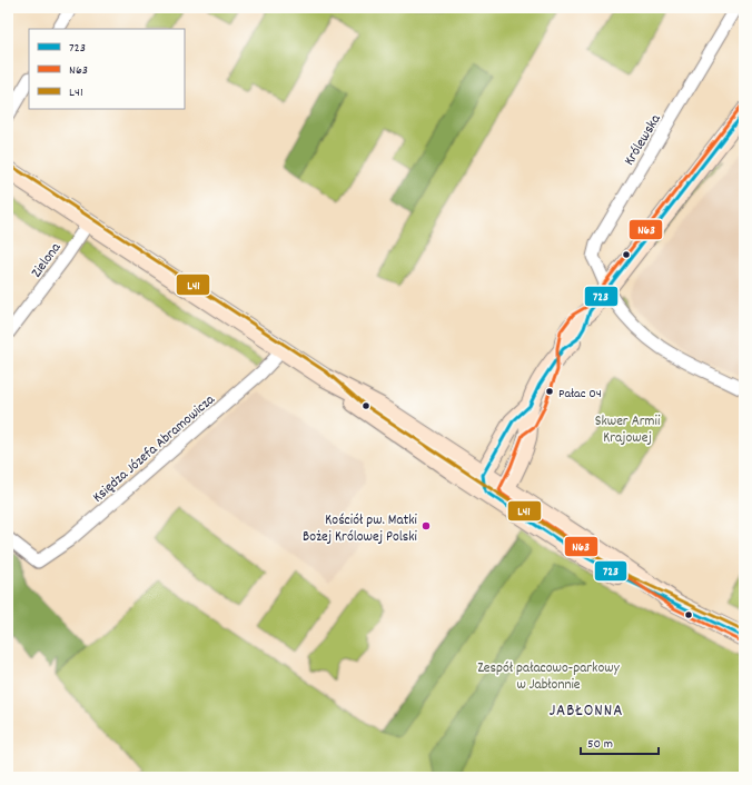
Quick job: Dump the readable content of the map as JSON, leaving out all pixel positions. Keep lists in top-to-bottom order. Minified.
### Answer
{"streets":{"street":["Królewska","Zielona","Księdza Józefa Abramowicza"]},"districts":["JABŁONNA"],"parks":["Skwer Armii Krajowej","Zespół pałacowo-parkowy w Jabłonnie"],"places":["Pałac 04","Kościół pw. Matki Bożej Królowej Polski"],"lines":["transit line N63","transit line 723","transit line L41"],"legend":["723","N63","L41"],"scale_bar":"50 m"}
